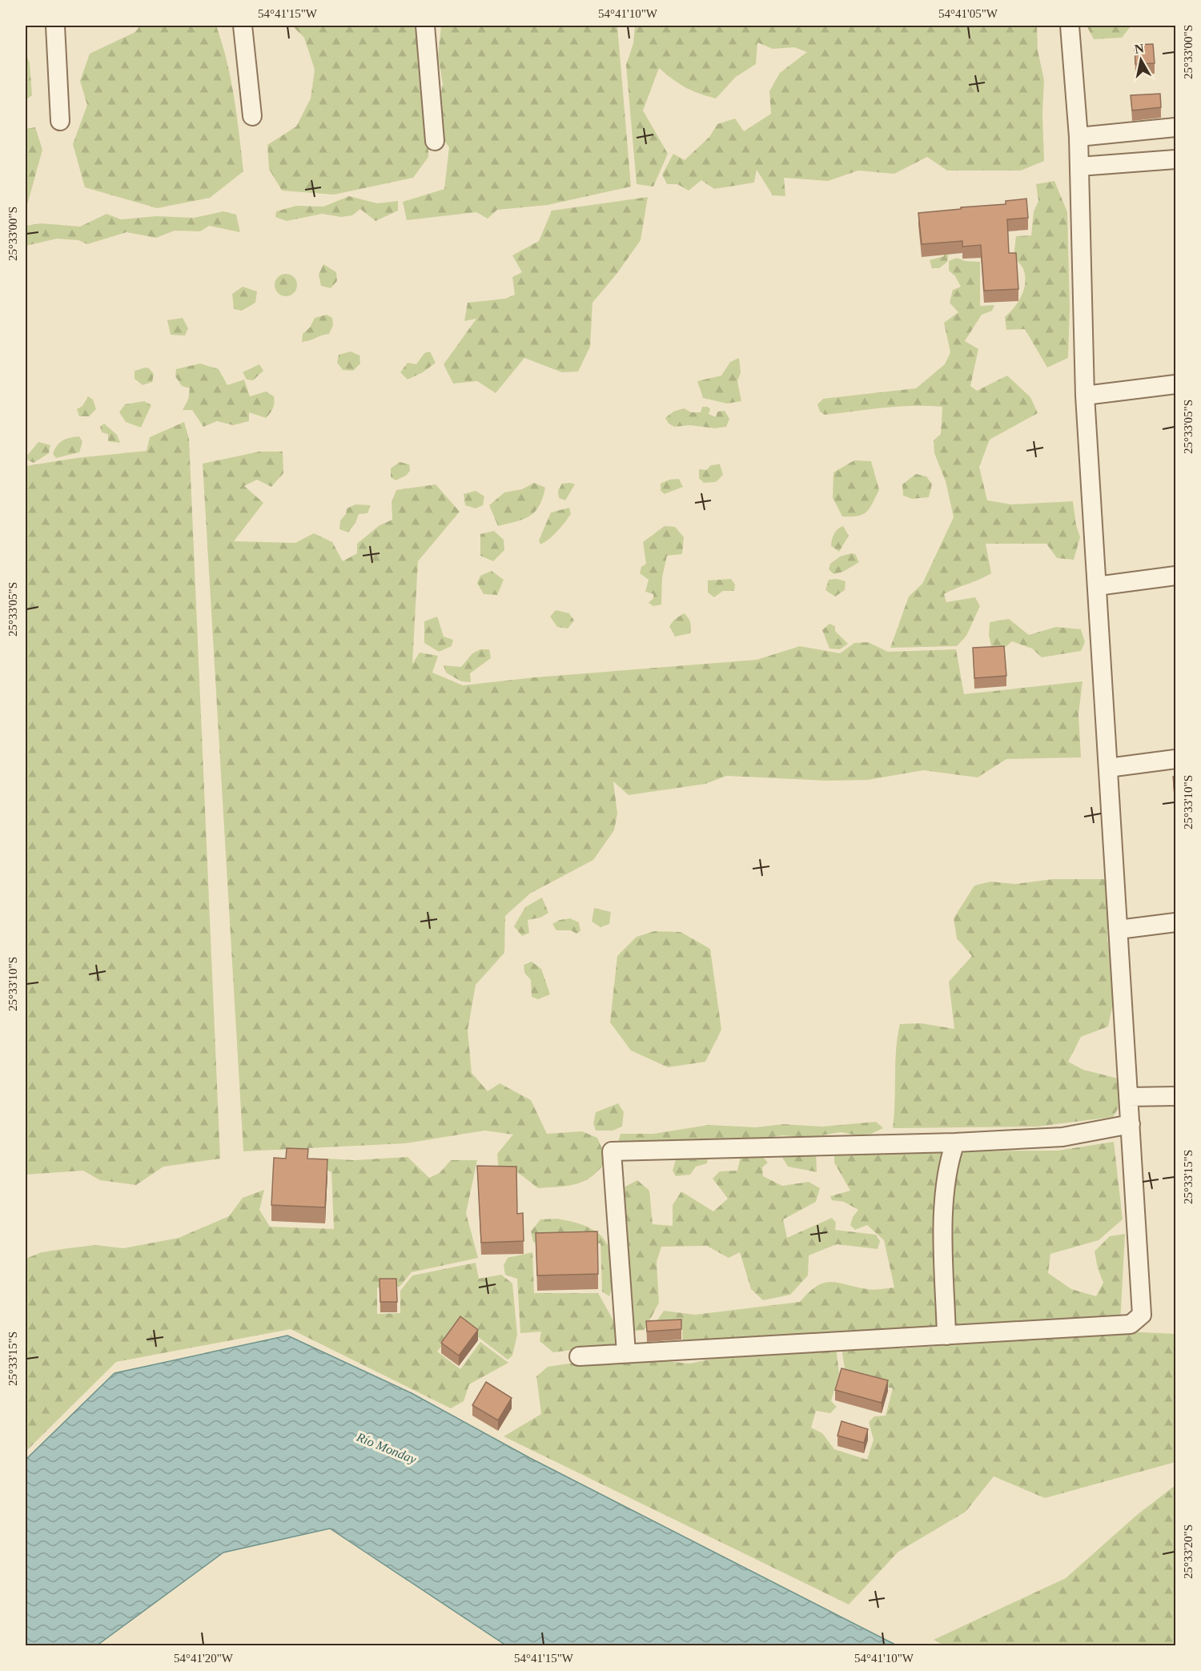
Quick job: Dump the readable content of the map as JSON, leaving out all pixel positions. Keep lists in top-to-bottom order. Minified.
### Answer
{"water":["Río Monday"],"north":"top","coordinates":["54°41'15\"W","54°41'10\"W","54°41'05\"W","25°33'00\"S","25°33'05\"S","25°33'10\"S","25°33'15\"S","25°33'20\"S","54°41'20\"W"]}
